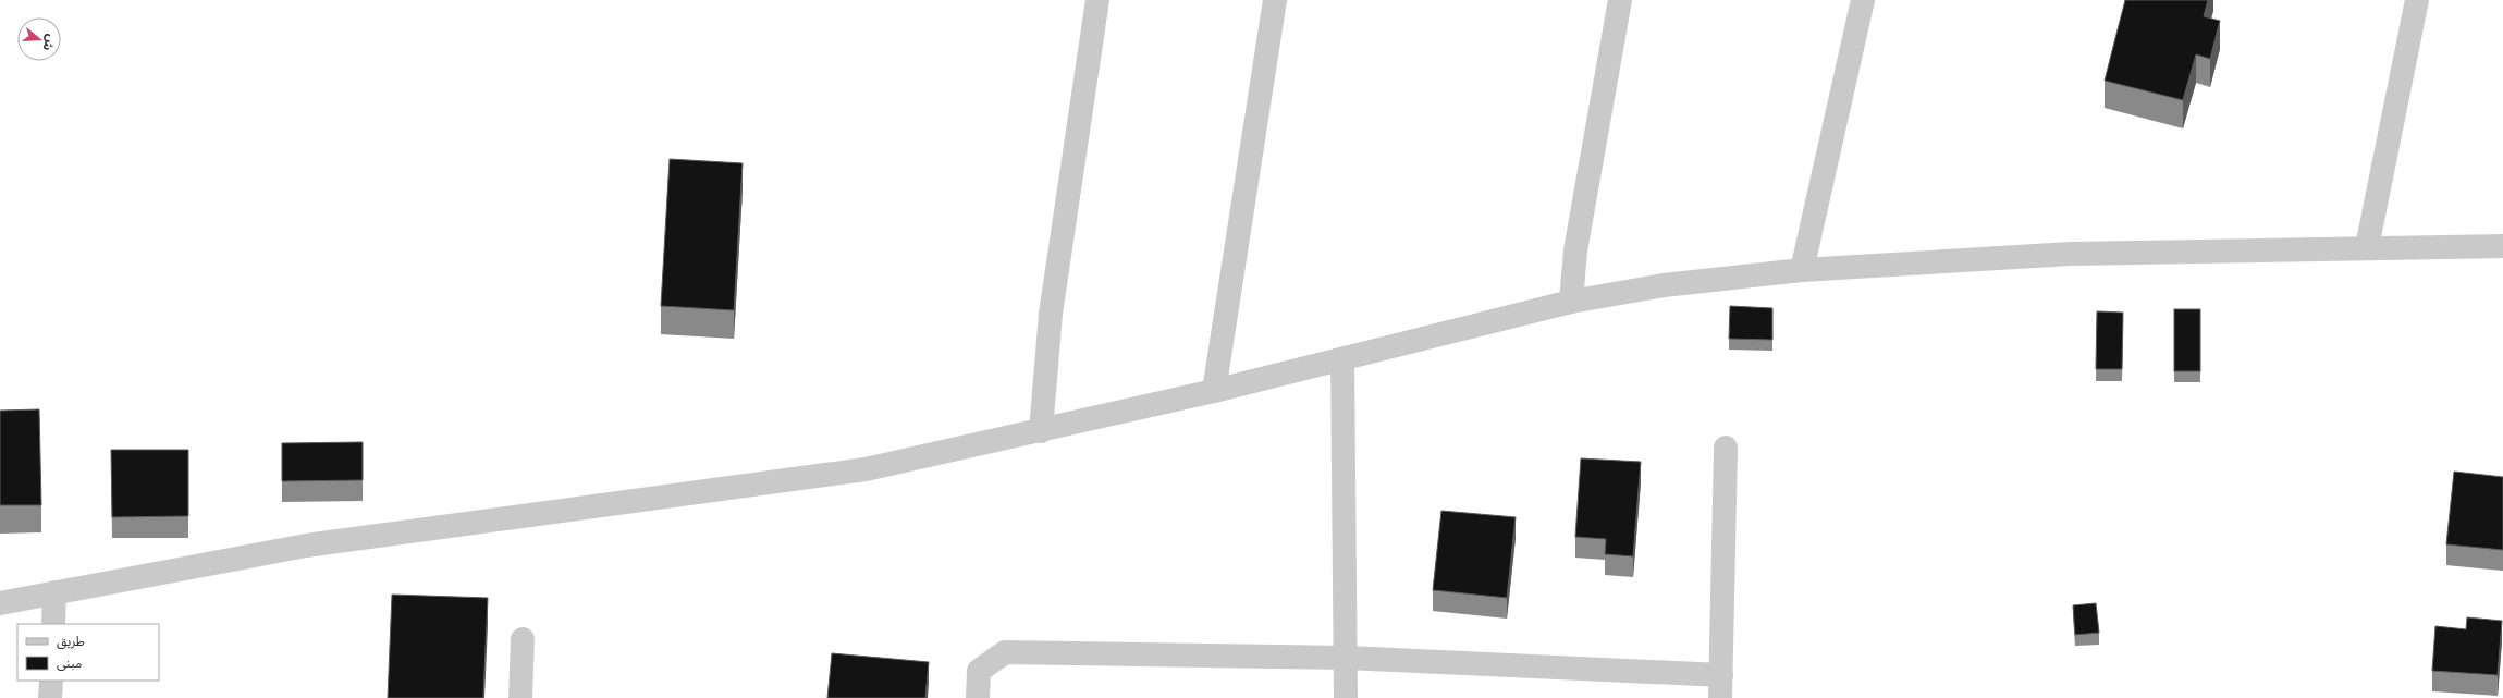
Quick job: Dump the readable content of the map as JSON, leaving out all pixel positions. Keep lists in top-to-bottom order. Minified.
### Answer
{"legend":["طريق","مبنى"],"north":"right"}
